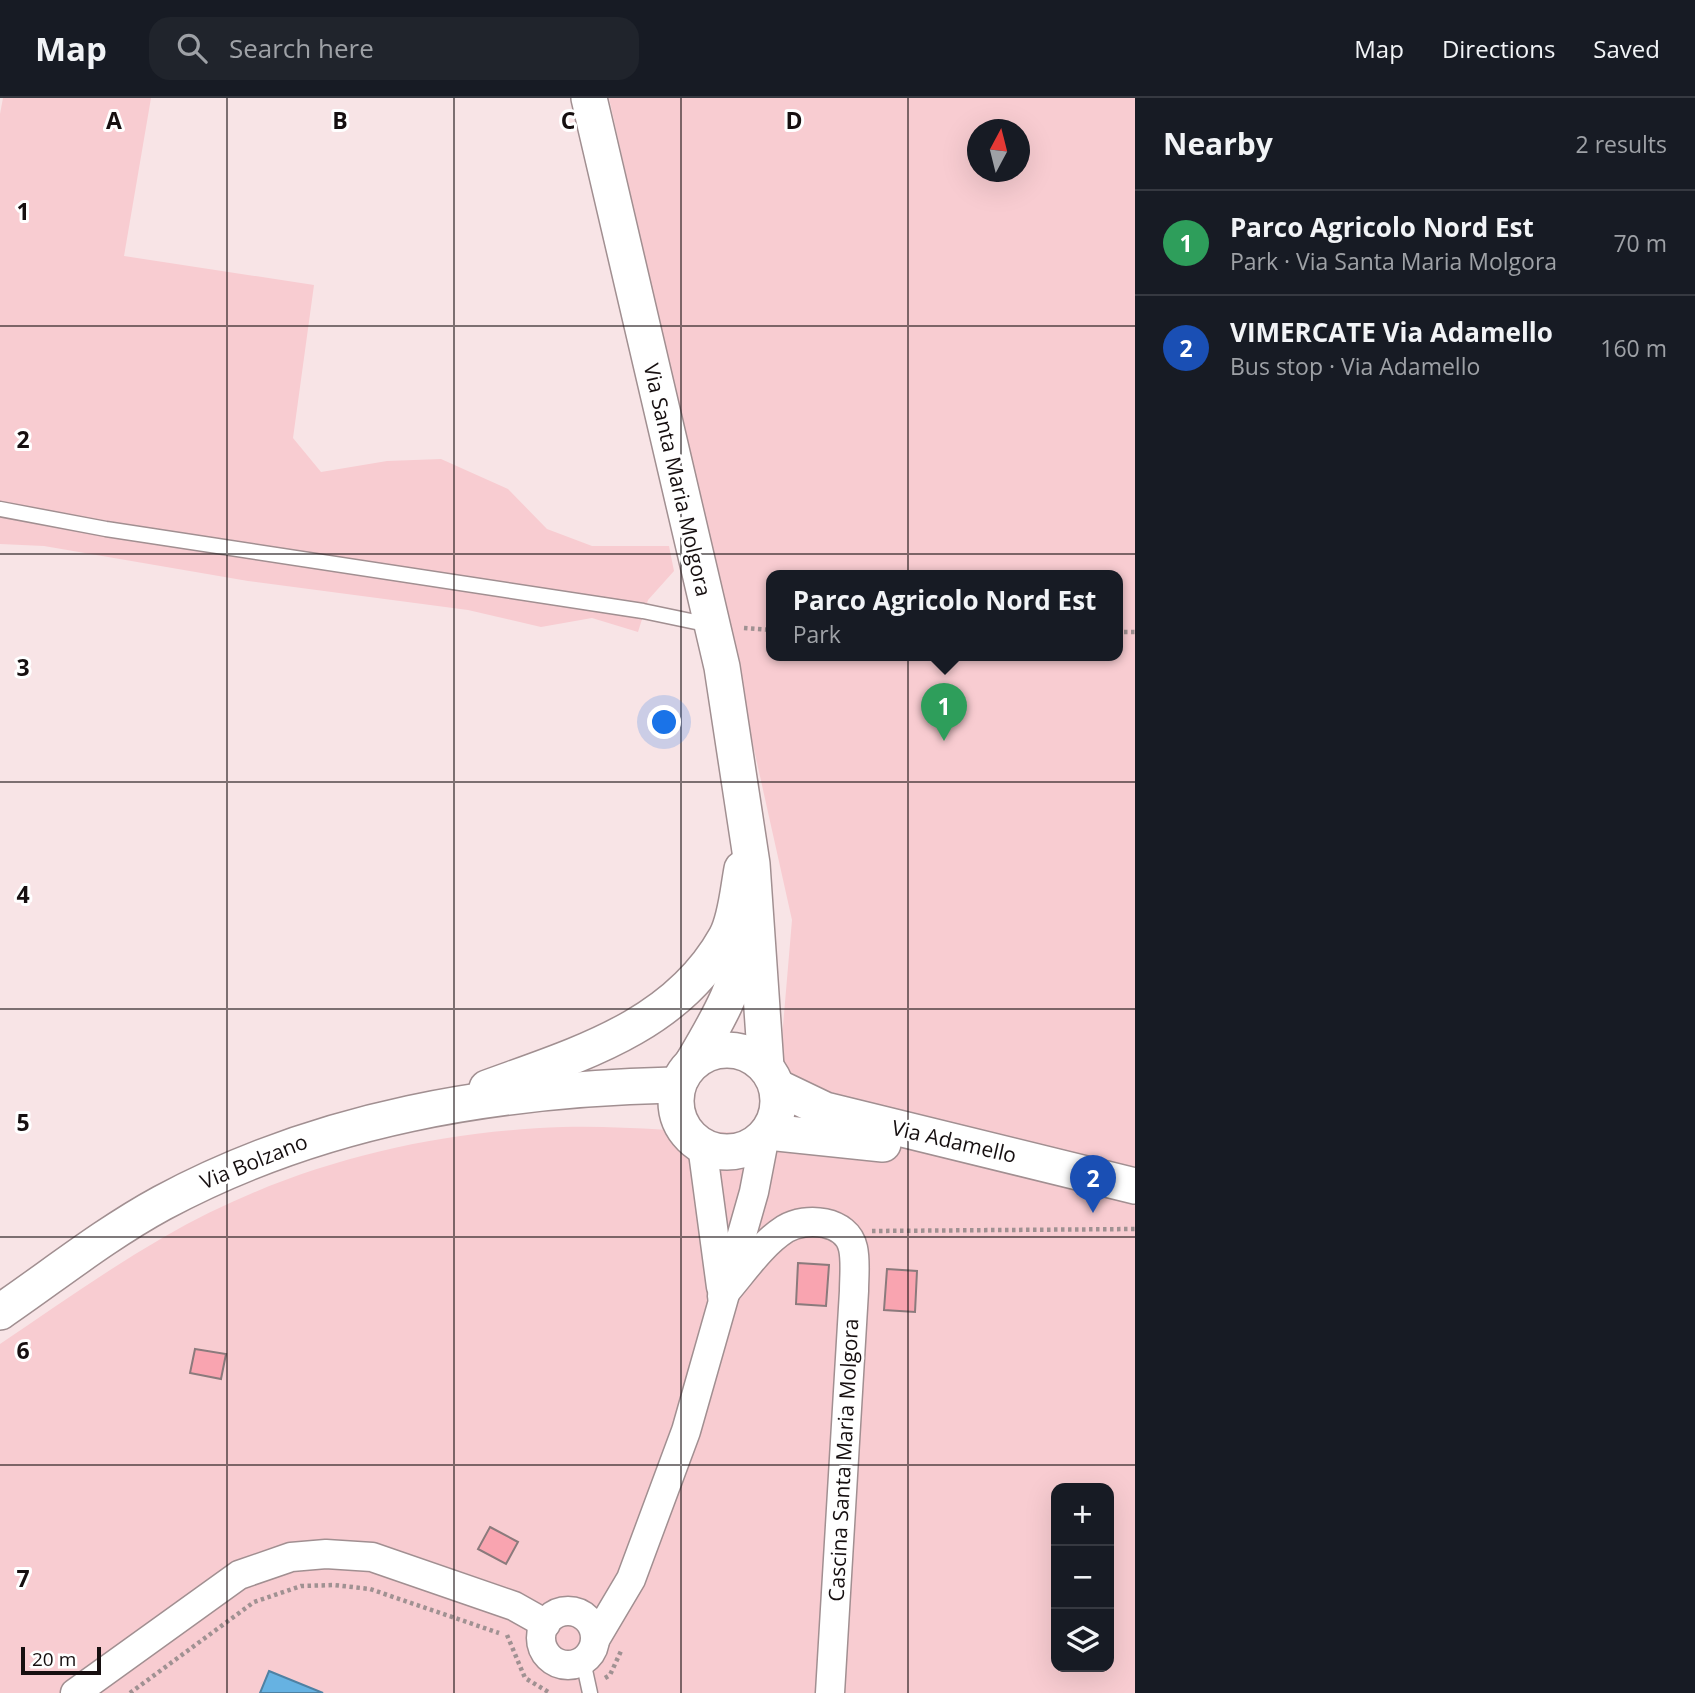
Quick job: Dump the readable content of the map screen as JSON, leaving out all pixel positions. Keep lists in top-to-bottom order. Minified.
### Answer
{"streets":{"street":["Via Santa Maria Molgora","Via Adamello","Via Bolzano","Cascina Santa Maria Molgora"]},"crossings":[["Via Santa Maria Molgora","Via Adamello"],["Via Santa Maria Molgora","Via Bolzano"],["Via Adamello","Via Bolzano"]],"scale_bar":"20 m","north":"top","page":{"header":"Map","search":"Search here","nav":["Map","Directions","Saved"],"heading":["Nearby","2 results"],"list":[{"mark":"1","name":"Parco Agricolo Nord Est","note":"Park · Via Santa Maria Molgora","value":"70 m"},{"mark":"2","name":"VIMERCATE Via Adamello","note":"Bus stop · Via Adamello","value":"160 m"}],"popup":["Parco Agricolo Nord Est","Park"],"pins":["1","2"],"map_buttons":["+","−"],"scale":"20 m"},"grid":{"columns":["A","B","C","D"],"rows":["1","2","3","4","5","6","7"]}}
